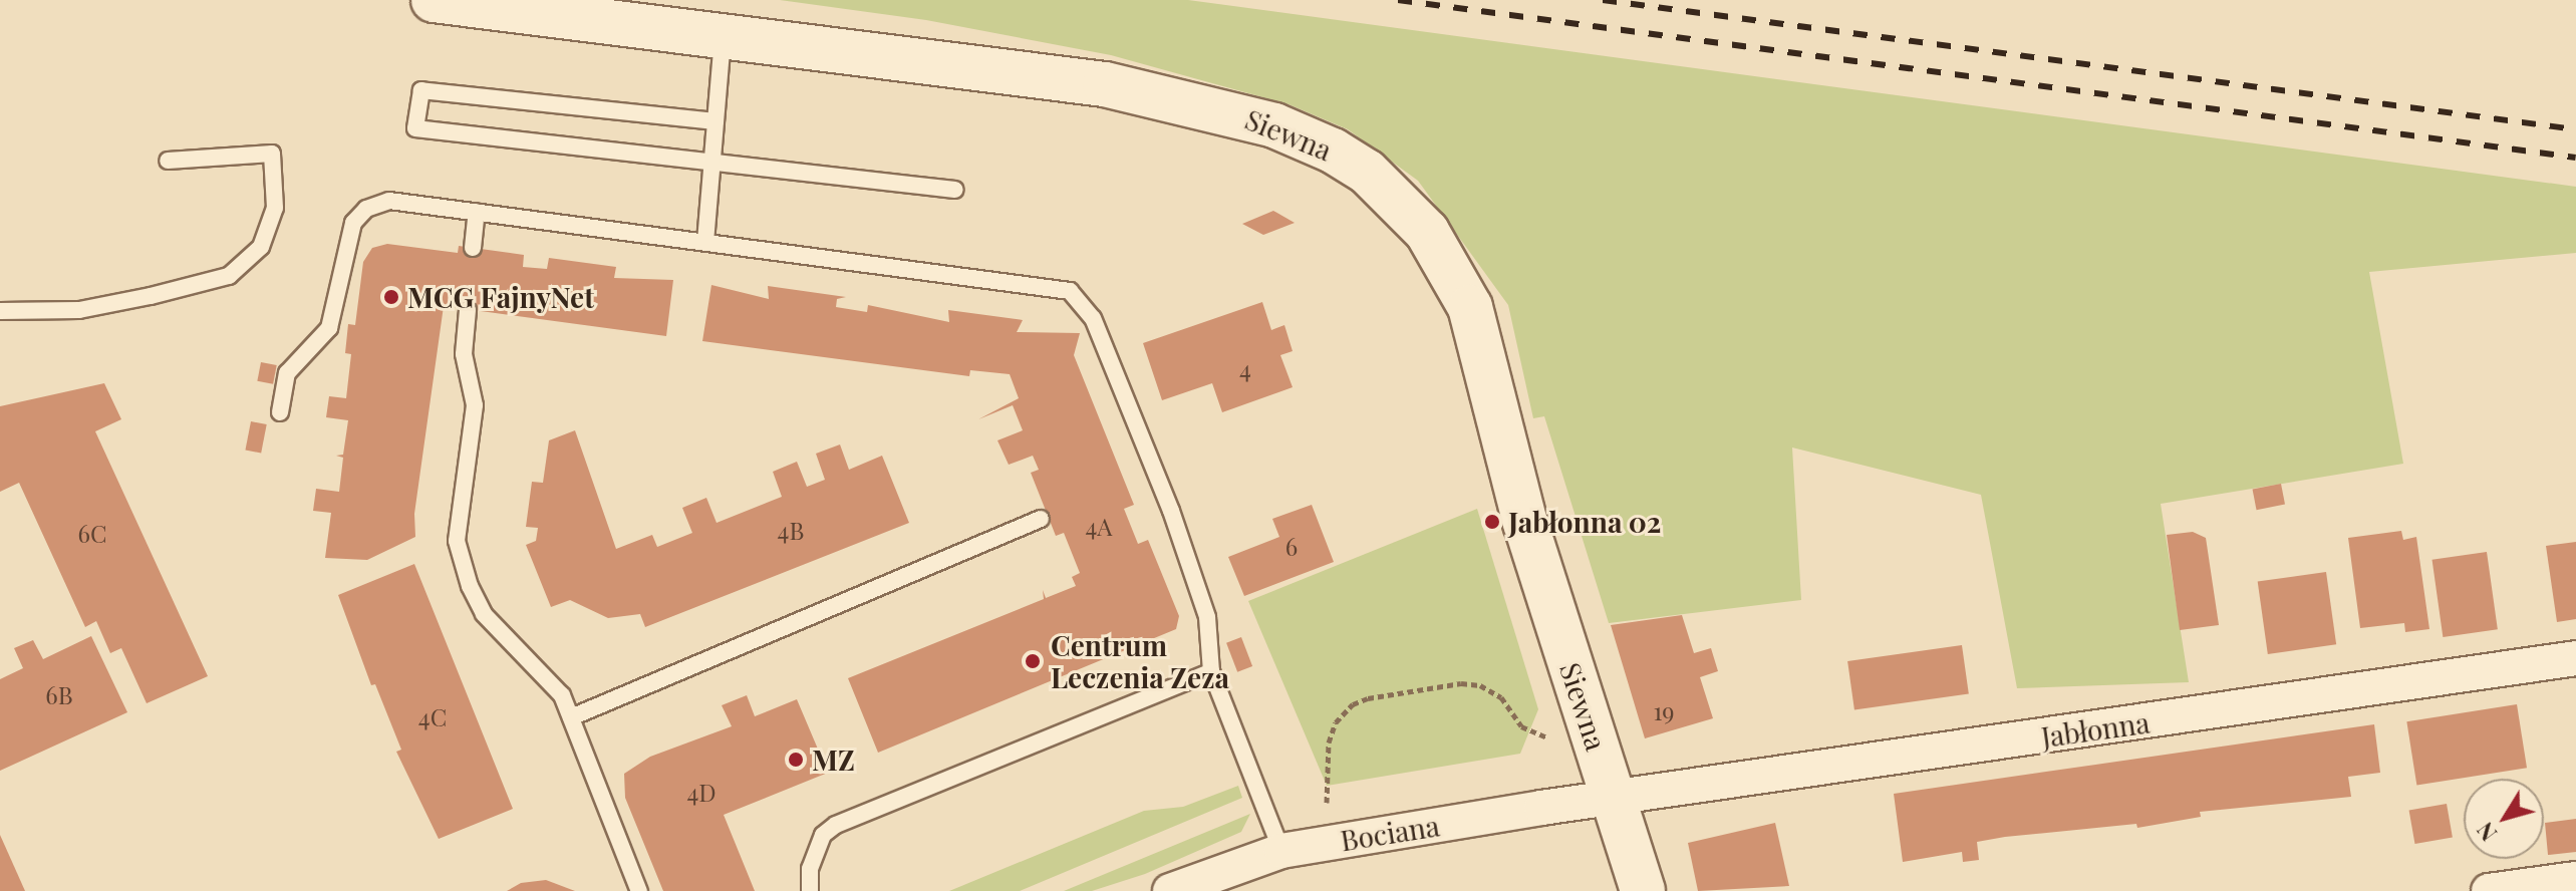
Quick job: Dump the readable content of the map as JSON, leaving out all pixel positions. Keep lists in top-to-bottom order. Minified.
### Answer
{"streets":{"street":["Siewna","Jabłonna","Bociana"]},"crossings":[["Siewna","Jabłonna"],["Siewna","Bociana"],["Jabłonna","Bociana"]],"places":["MCG FajnyNet","Jabłonna 02","Centrum Leczenia Zeza","MZ"],"house_numbers":["4","4A","4B","6C","6","6B","19","4C","4D"],"north":"bottom left"}
